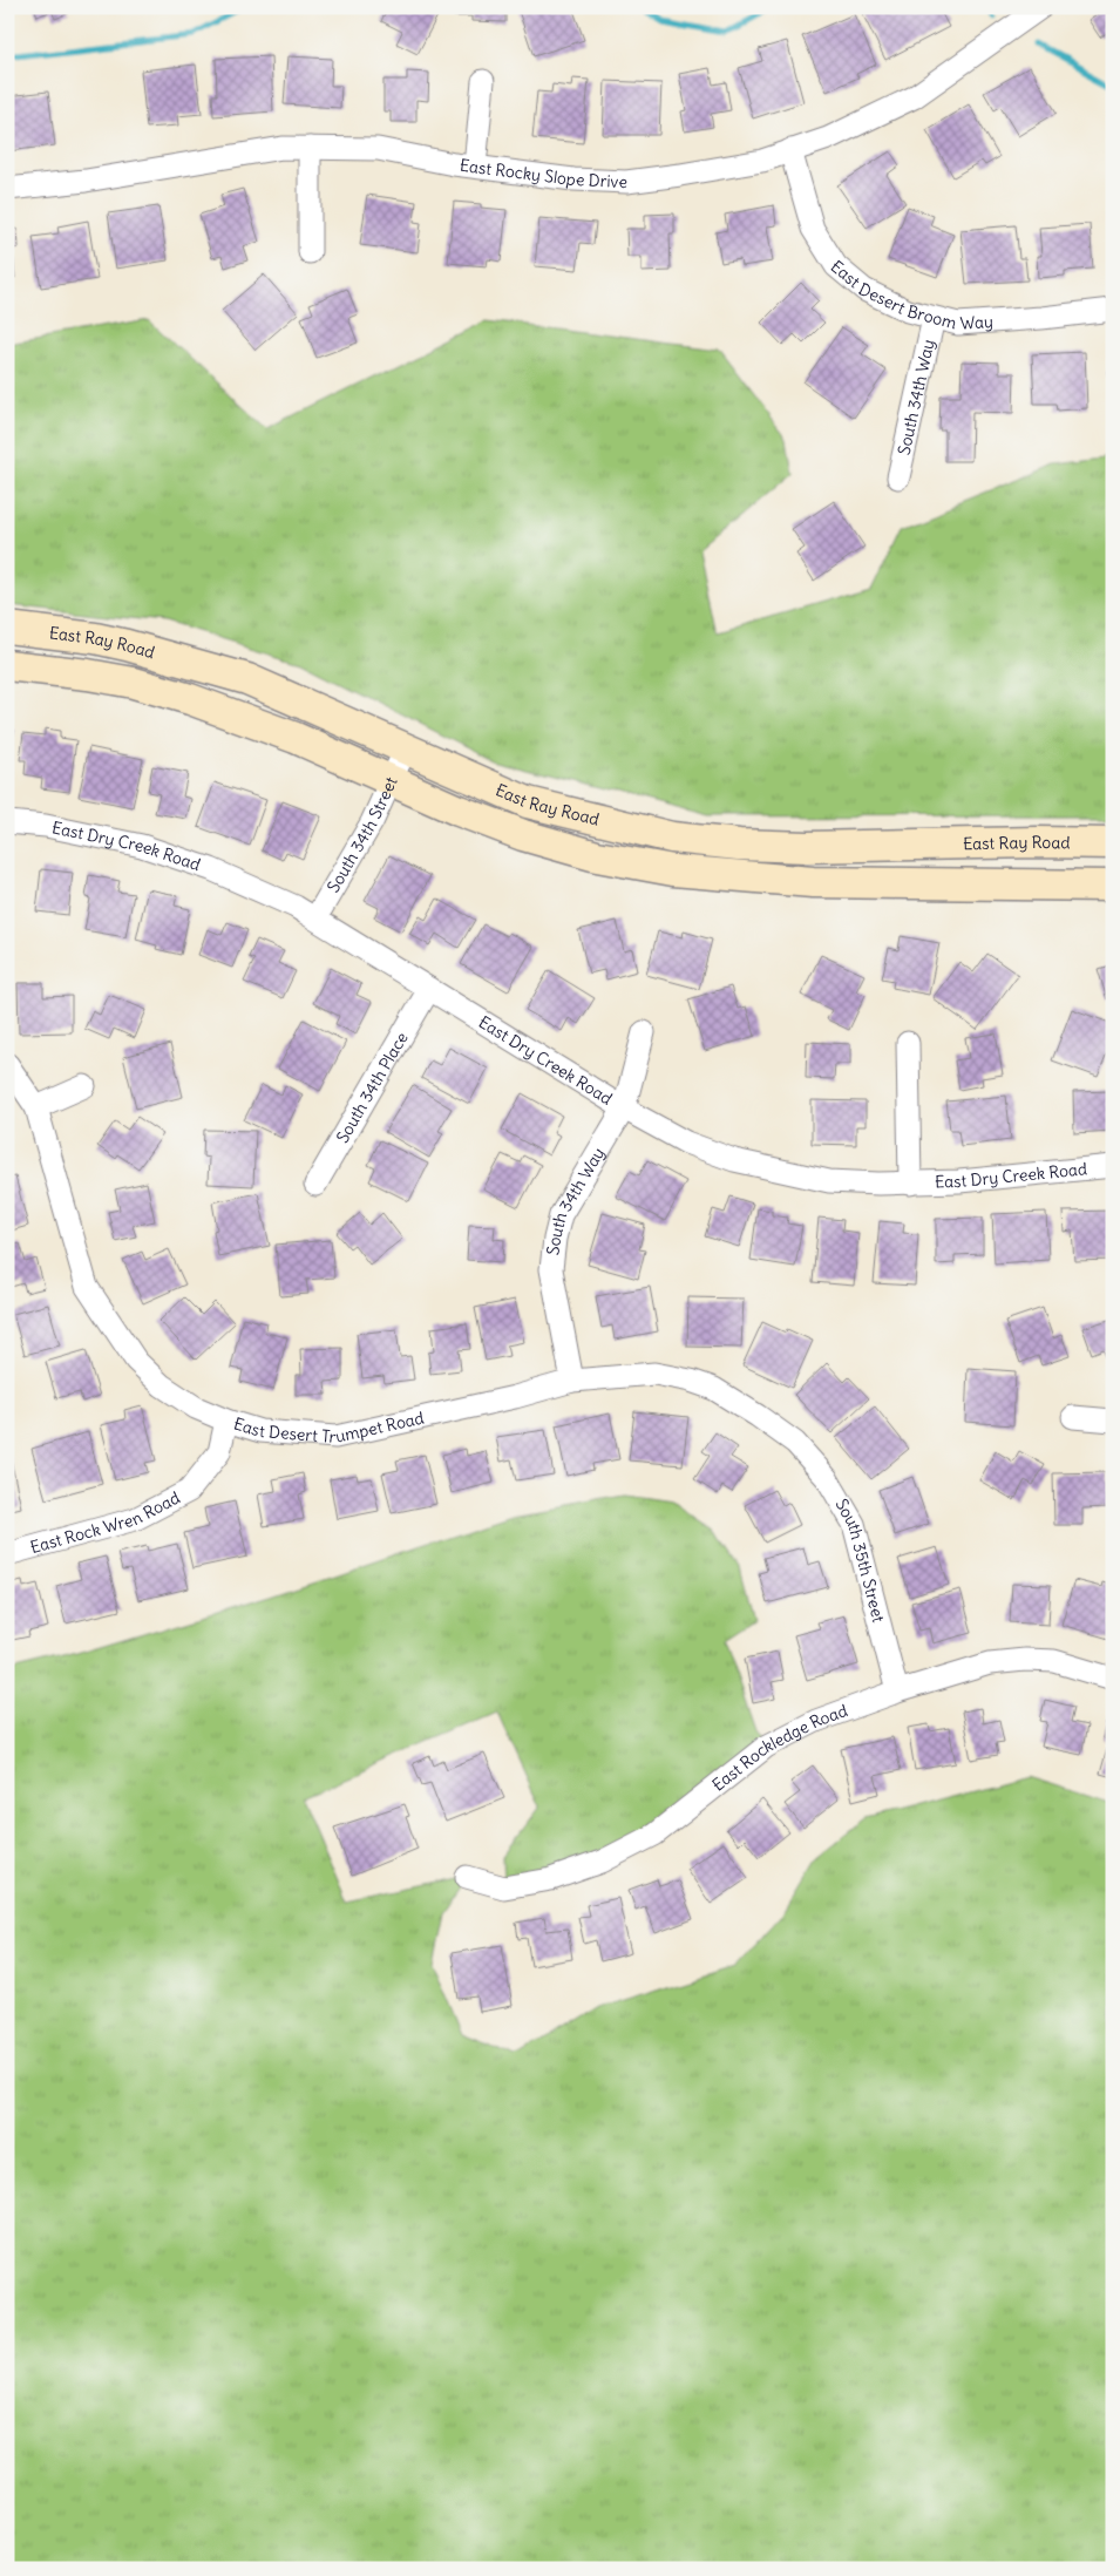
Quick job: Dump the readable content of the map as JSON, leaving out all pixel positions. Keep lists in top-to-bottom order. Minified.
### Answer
{"streets":{"main road":["East Ray Road"],"street":["East Rocky Slope Drive","East Desert Broom Way","South 34th Way","South 34th Street","East Dry Creek Road","South 34th Place","East Desert Trumpet Road","East Rock Wren Road","South 35th Street","East Rockledge Road"]},"crossings":[["East Rocky Slope Drive","East Desert Broom Way"],["East Desert Broom Way","South 34th Way"],["South 34th Way","East Dry Creek Road"],["South 34th Way","East Desert Trumpet Road"],["East Ray Road","South 34th Street"],["South 34th Street","East Dry Creek Road"],["East Dry Creek Road","South 34th Place"],["East Desert Trumpet Road","East Rock Wren Road"],["East Desert Trumpet Road","South 35th Street"],["South 35th Street","East Rockledge Road"]]}
